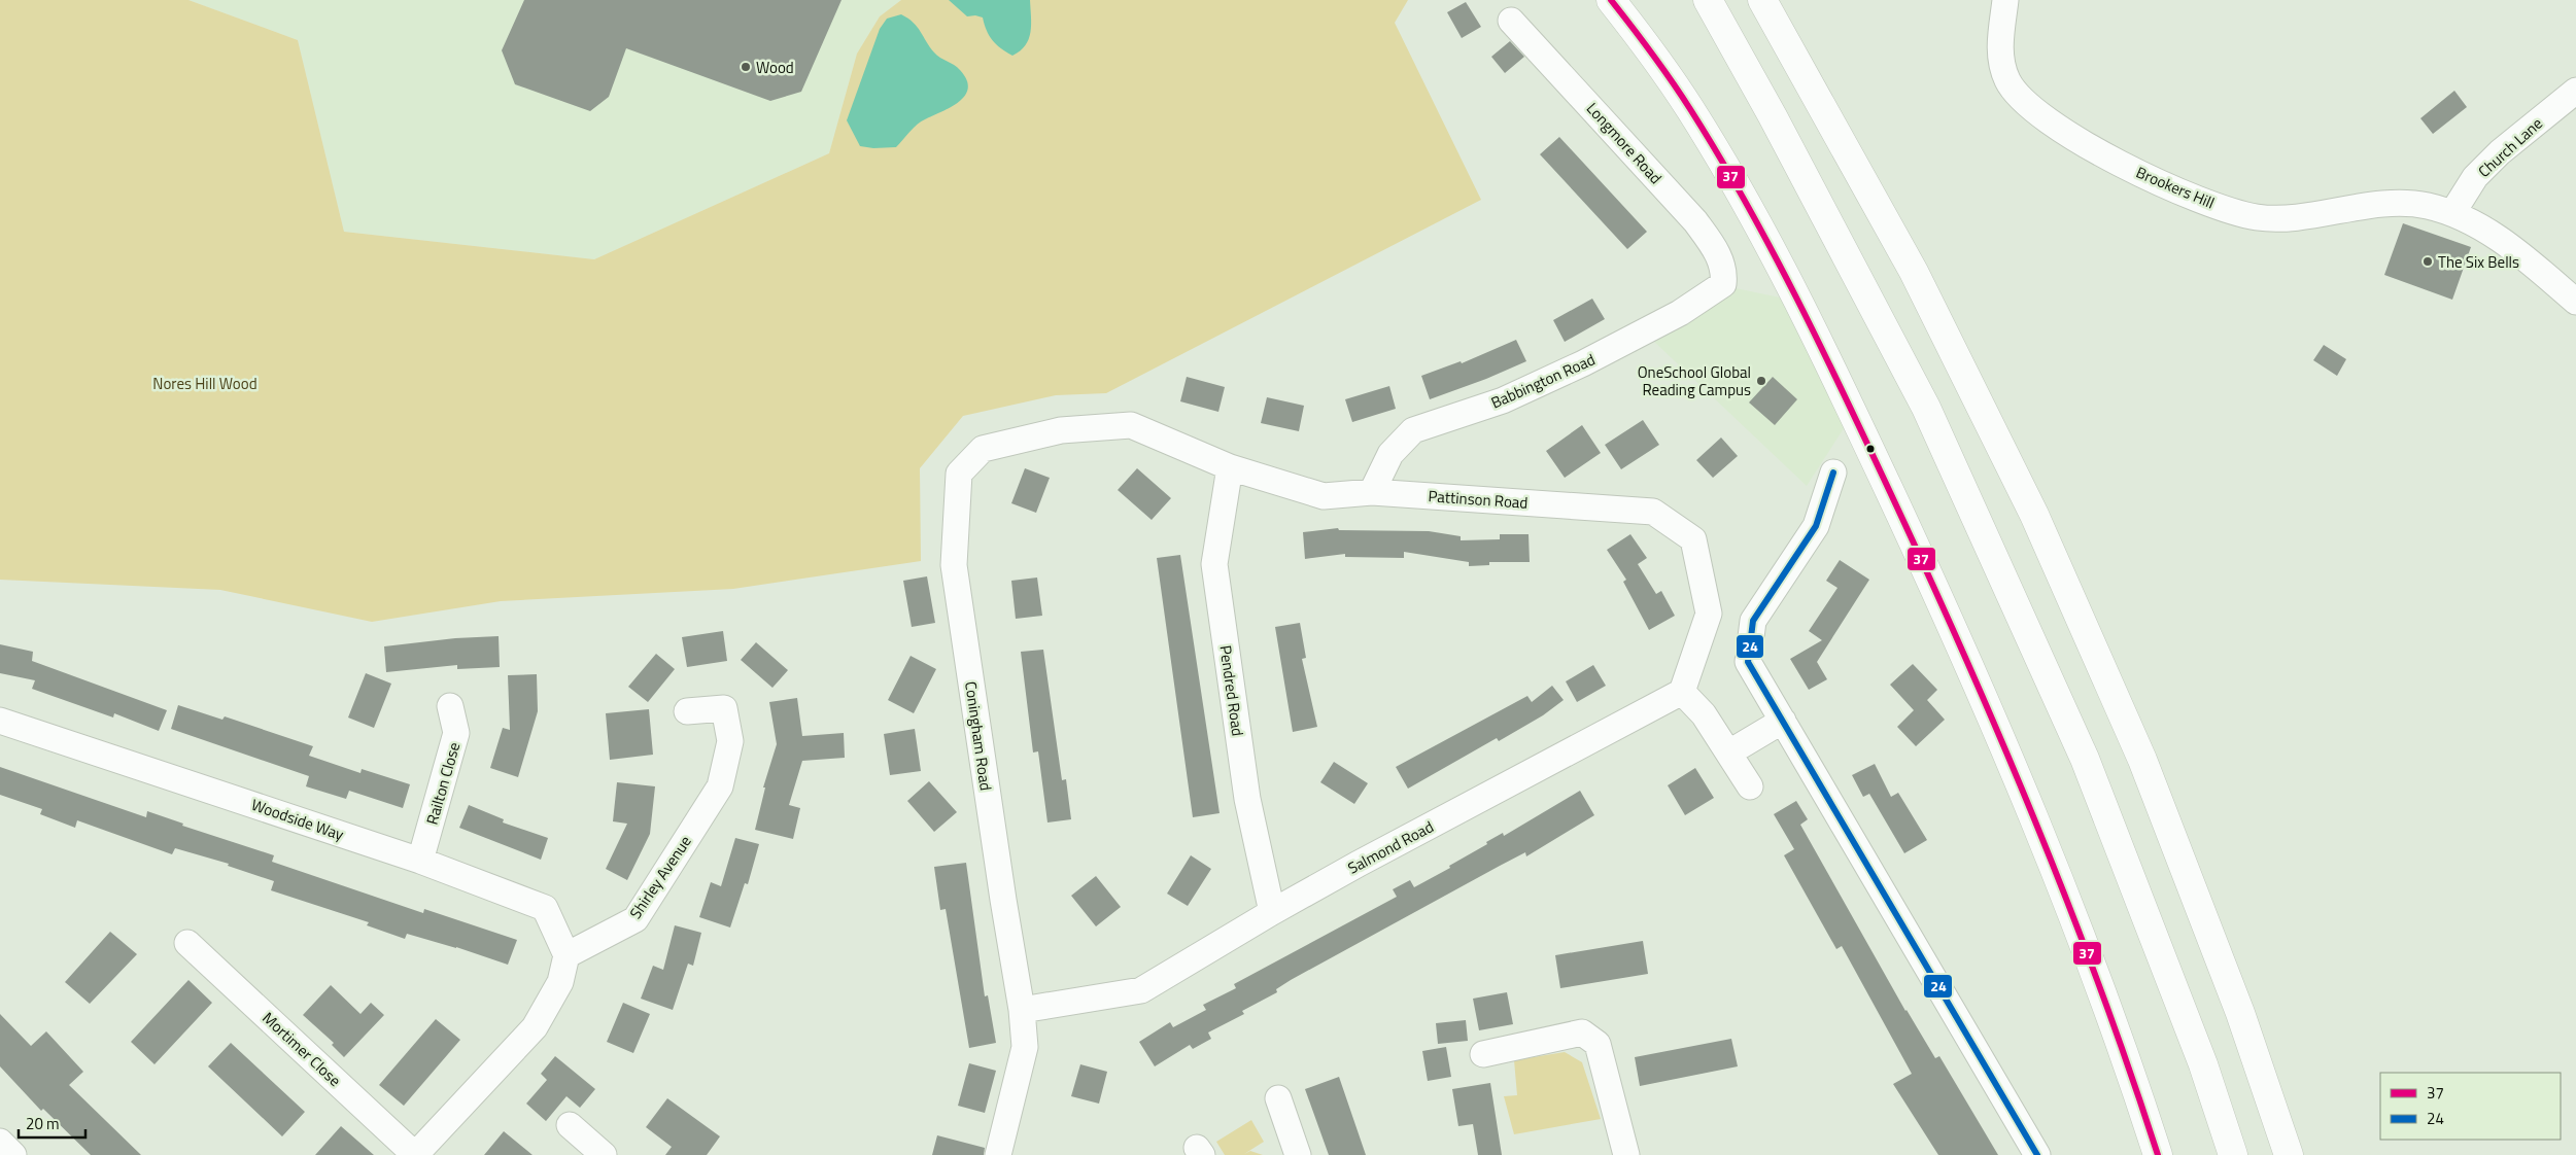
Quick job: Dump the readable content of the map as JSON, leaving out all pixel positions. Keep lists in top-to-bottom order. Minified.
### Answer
{"streets":{"street":["Longmore Road","Church Lane","Brookers Hill","Babbington Road","Pattinson Road","Pendred Road","Coningham Road","Railton Close","Woodside Way","Salmond Road","Shirley Avenue","Mortimer Close"]},"crossings":[["Longmore Road","Babbington Road"],["Church Lane","Brookers Hill"],["Babbington Road","Pattinson Road"],["Pattinson Road","Pendred Road"],["Pattinson Road","Coningham Road"],["Pattinson Road","Salmond Road"],["Pendred Road","Salmond Road"],["Coningham Road","Salmond Road"],["Railton Close","Woodside Way"],["Woodside Way","Shirley Avenue"]],"parks":["Nores Hill Wood"],"places":["Wood","The Six Bells","OneSchool Global Reading Campus"],"lines":["transit line 37","transit line 24"],"legend":["37","24"],"scale_bar":"20 m"}
